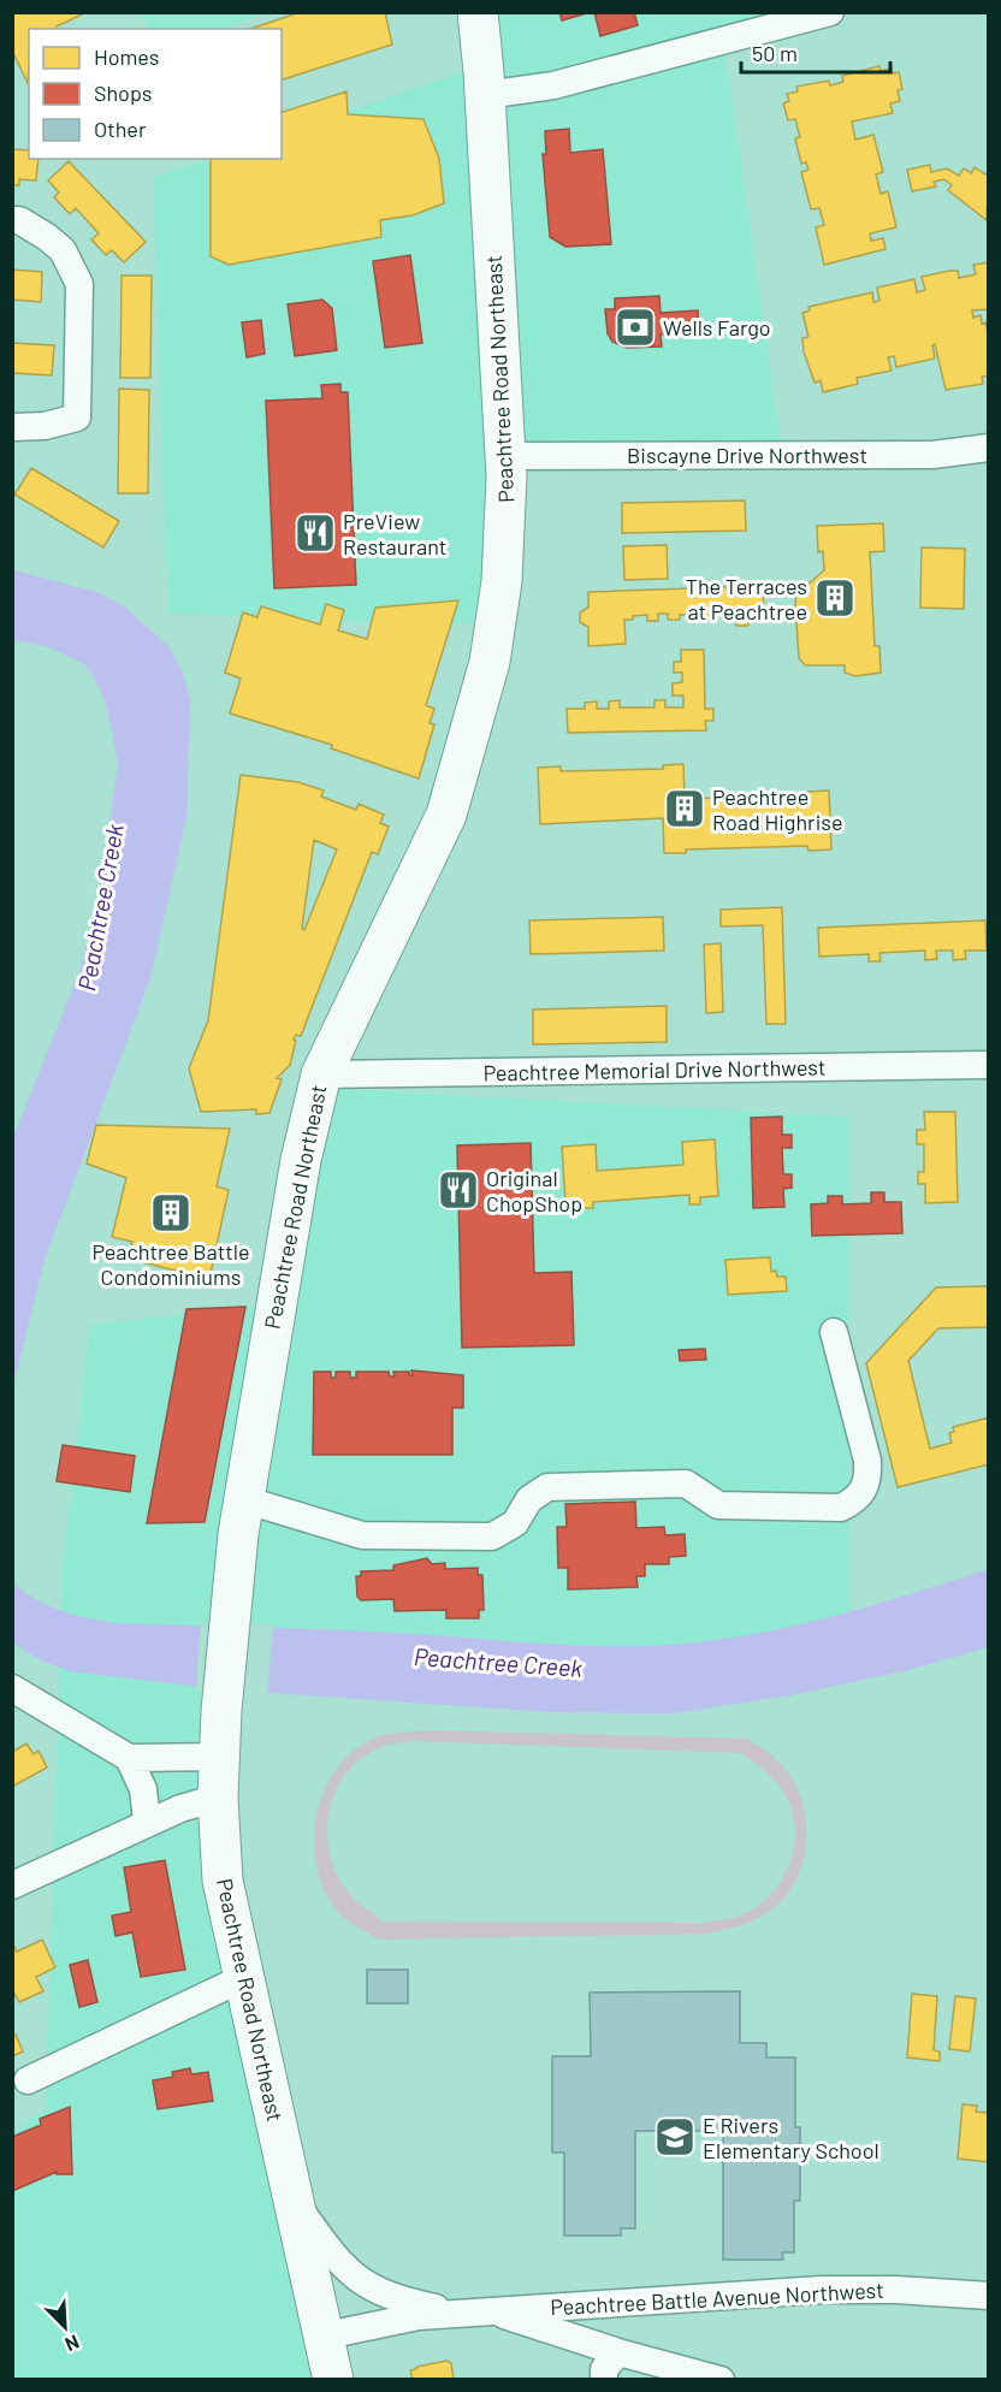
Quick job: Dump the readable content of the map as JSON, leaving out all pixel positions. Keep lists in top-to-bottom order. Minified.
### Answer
{"streets":{"highway":["Peachtree Road Northeast"],"street":["Biscayne Drive Northwest","Peachtree Memorial Drive Northwest","Peachtree Battle Avenue Northwest"]},"crossings":[["Peachtree Road Northeast","Biscayne Drive Northwest"],["Peachtree Road Northeast","Peachtree Memorial Drive Northwest"],["Peachtree Road Northeast","Peachtree Battle Avenue Northwest"]],"water":["Peachtree Creek"],"places":{"bank":["Wells Fargo"],"restaurant":["PreView Restaurant","Original ChopShop"],"building":["The Terraces at Peachtree","Peachtree Road Highrise","Peachtree Battle Condominiums"],"school or university":["E Rivers Elementary School"]},"legend":["Homes","Shops","Other"],"scale_bar":"50 m","north":"bottom right"}
